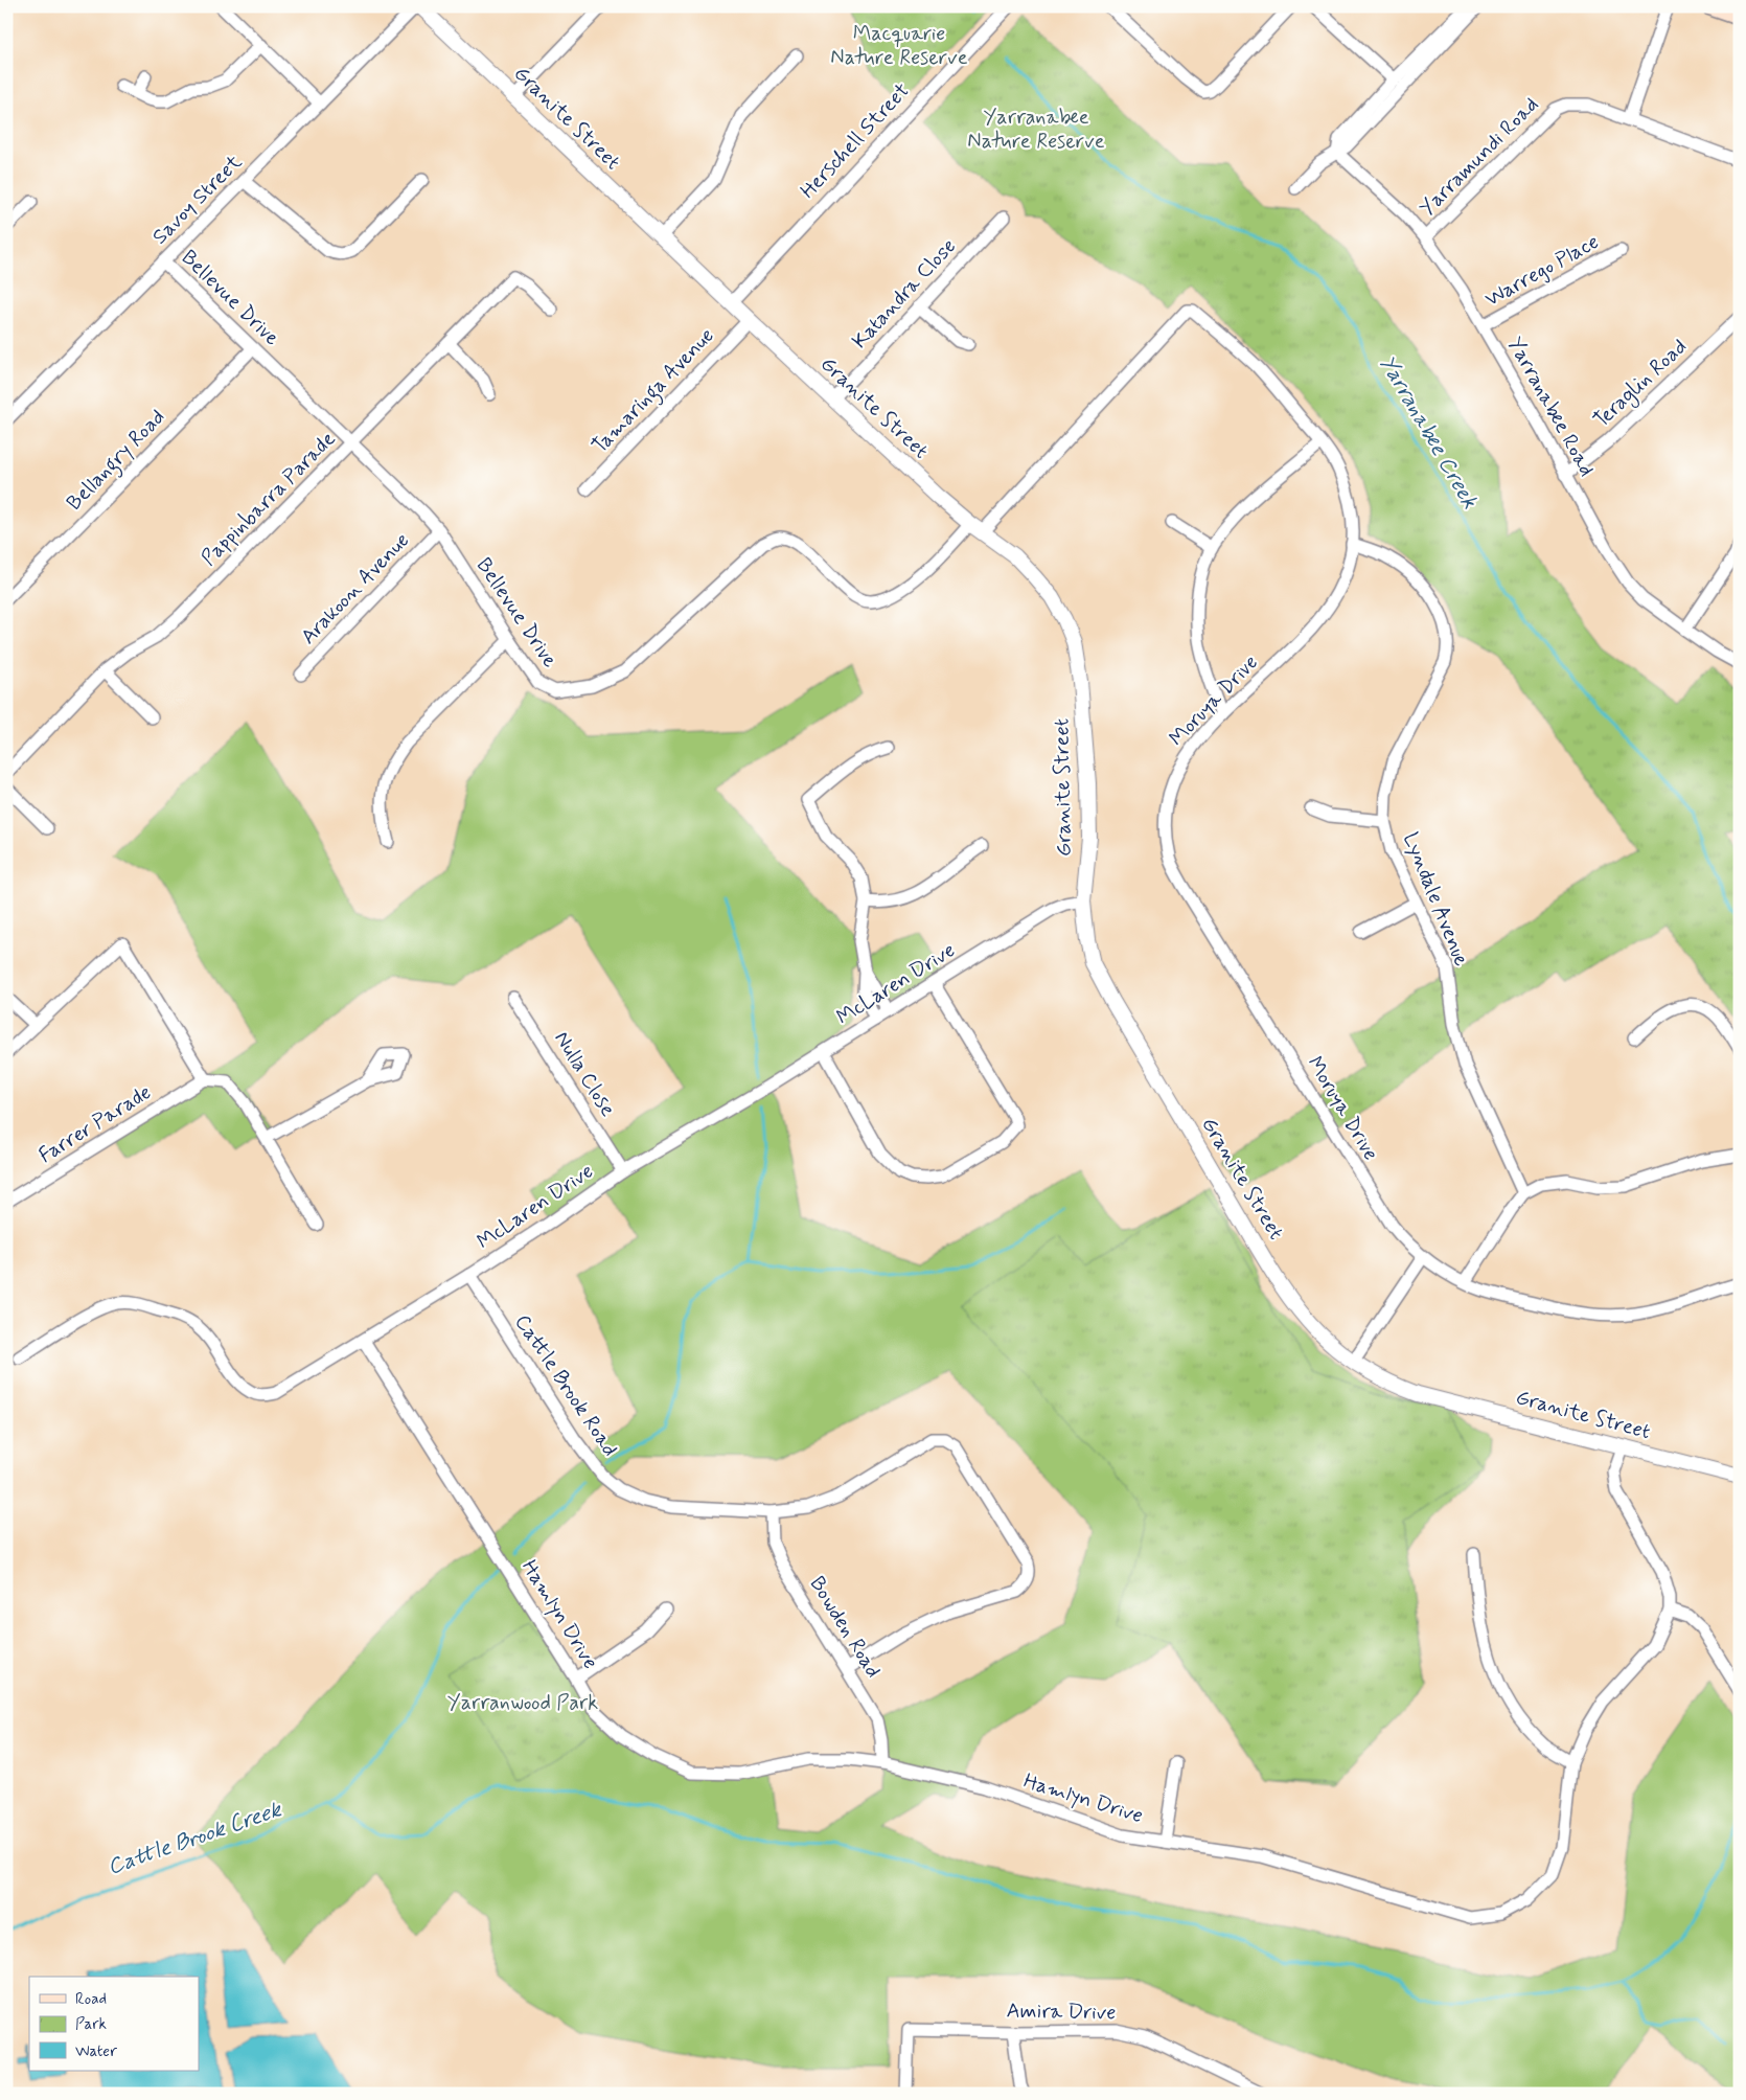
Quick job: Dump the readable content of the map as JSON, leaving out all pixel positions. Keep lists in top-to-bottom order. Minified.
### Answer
{"streets":{"street":["Granite Street","Herschell Street","Yarramundi Road","Savoy Street","Warrego Place","Katandra Close","Bellevue Drive","Teraglin Road","Tamaringa Avenue","Yarranabee Road","Bellangry Road","Pappinbarra Parade","Arakoon Avenue","Moruya Drive","Lyndale Avenue","McLaren Drive","Nulla Close","Farrer Parade","Cattle Brook Road","Hamlyn Drive","Bowden Road","Amira Drive"]},"crossings":[["Granite Street","Herschell Street"],["Granite Street","Savoy Street"],["Granite Street","Katandra Close"],["Granite Street","Bellevue Drive"],["Granite Street","Tamaringa Avenue"],["Granite Street","Moruya Drive"],["Granite Street","McLaren Drive"],["Granite Street","Hamlyn Drive"],["Yarramundi Road","Yarranabee Road"],["Savoy Street","Bellevue Drive"],["Warrego Place","Yarranabee Road"],["Bellevue Drive","Bellangry Road"],["Bellevue Drive","Pappinbarra Parade"],["Bellevue Drive","Arakoon Avenue"],["Bellevue Drive","Moruya Drive"],["Teraglin Road","Yarranabee Road"],["Moruya Drive","Lyndale Avenue"],["McLaren Drive","Nulla Close"],["McLaren Drive","Cattle Brook Road"],["McLaren Drive","Hamlyn Drive"],["Cattle Brook Road","Bowden Road"],["Hamlyn Drive","Bowden Road"]],"water":["Yarranabee Creek","Cattle Brook Creek"],"parks":["Macquarie Nature Reserve","Yarranabee Nature Reserve","Yarranwood Park"],"legend":["Road","Park","Water"]}
